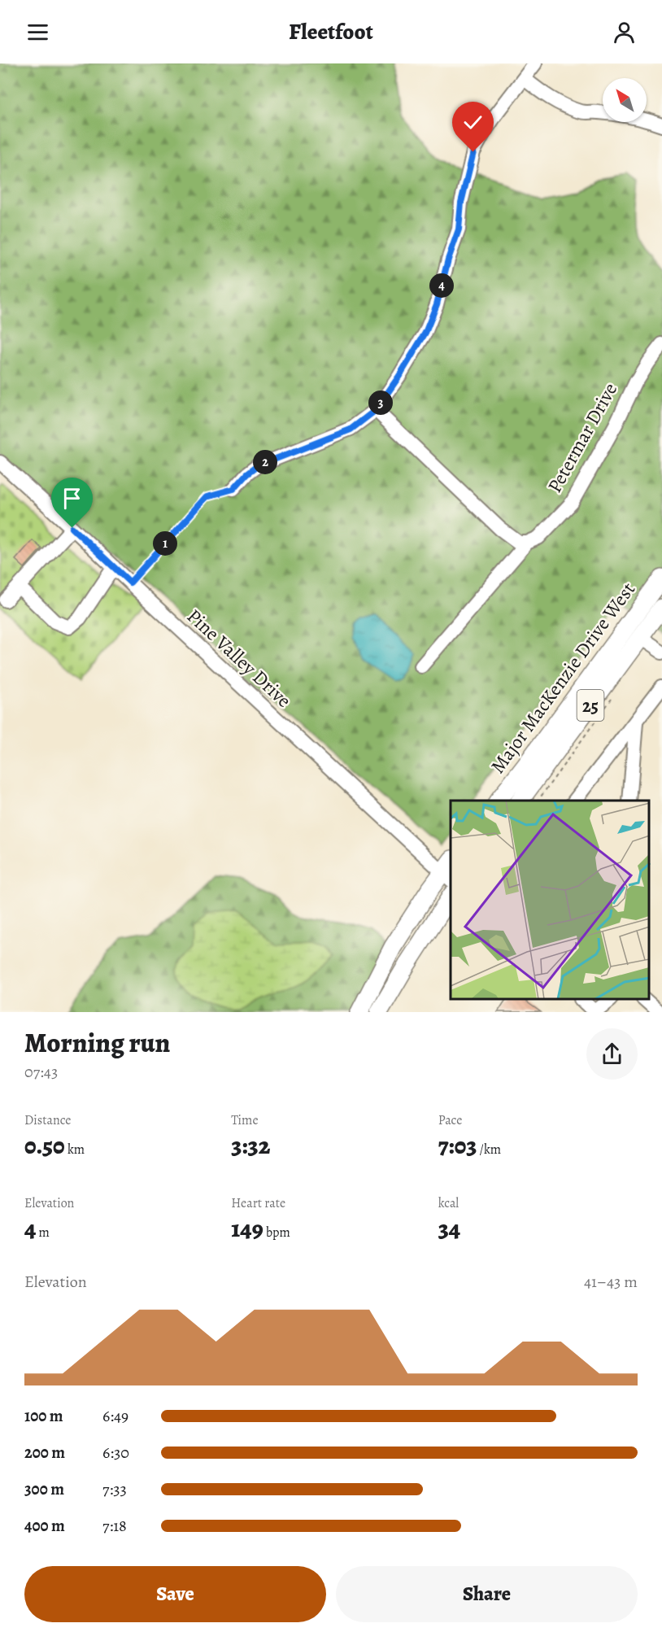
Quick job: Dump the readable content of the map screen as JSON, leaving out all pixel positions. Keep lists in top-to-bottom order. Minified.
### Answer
{"streets":{"main road":["Major MacKenzie Drive West","25"],"street":["Petermar Drive","Pine Valley Drive"]},"north":"top left","page":{"header":"Fleetfoot","pins":["4","3","2","1"],"heading":["Morning run","07:43"],"stats":[["Distance","0.50 km"],["Time","3:32"],["Pace","7:03 /km"],["Elevation","4 m"],["Heart rate","149 bpm"],["kcal","34"]],"chart":["Elevation","41–43 m"],"list":[{"name":"100 m","note":"6:49"},{"name":"200 m","note":"6:30"},{"name":"300 m","note":"7:33"},{"name":"400 m","note":"7:18"}],"buttons":["Save","Share"]}}
